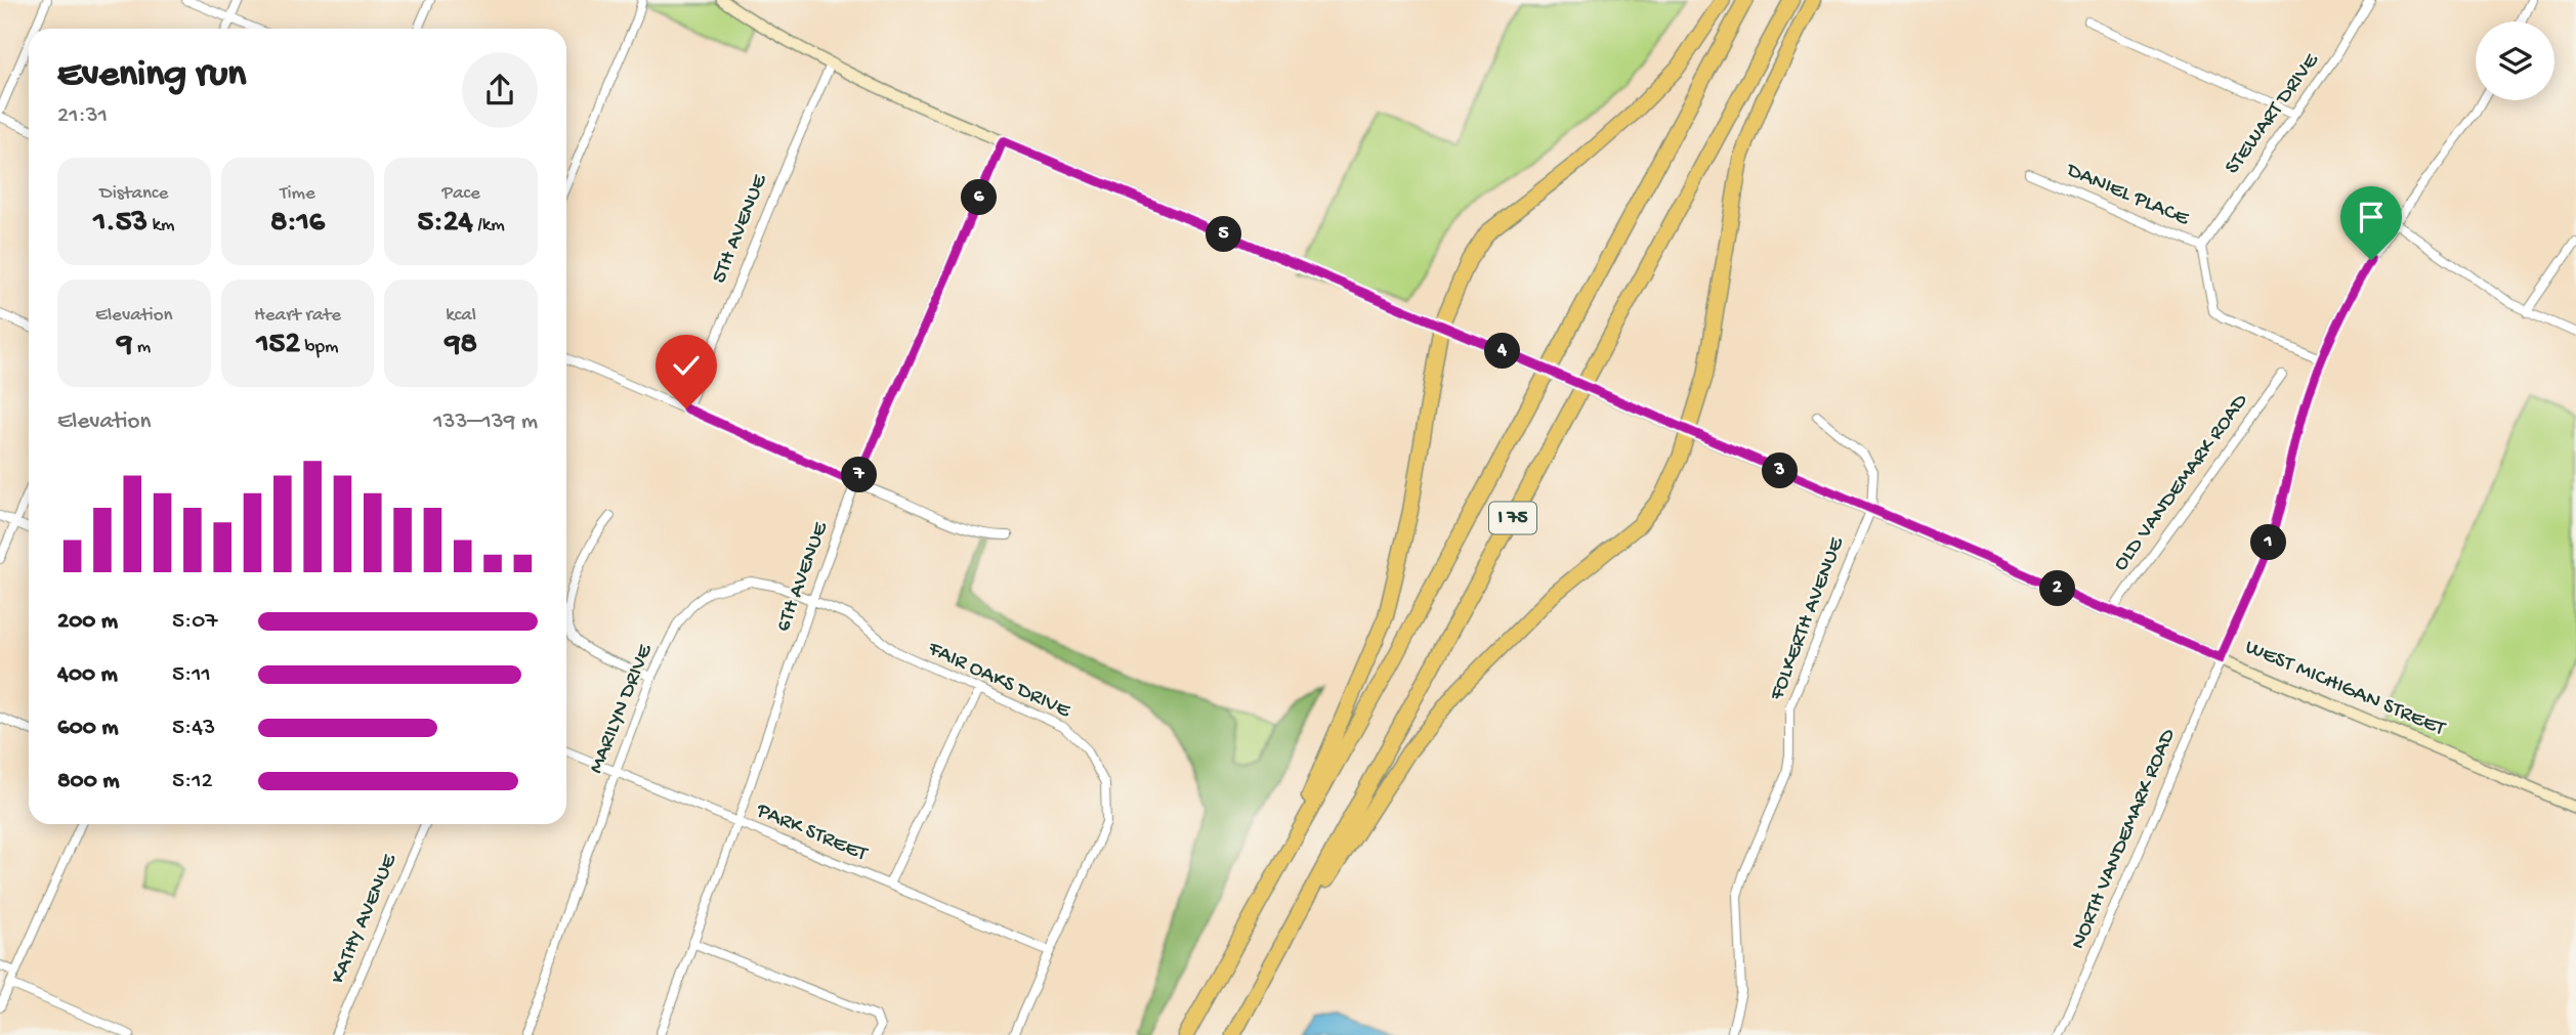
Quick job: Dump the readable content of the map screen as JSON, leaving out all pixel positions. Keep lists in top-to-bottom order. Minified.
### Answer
{"streets":{"highway":["I 75"],"main road":["WEST MICHIGAN STREET"],"street":["STEWART DRIVE","DANIEL PLACE","5TH AVENUE","OLD VANDEMARK ROAD","6TH AVENUE","FOLKERTH AVENUE","FAIR OAKS DRIVE","MARILYN DRIVE","PARK STREET","NORTH VANDEMARK ROAD","KATHY AVENUE"]},"crossings":[["STEWART DRIVE","DANIEL PLACE"],["DANIEL PLACE","NORTH VANDEMARK ROAD"],["5TH AVENUE","WEST MICHIGAN STREET"],["OLD VANDEMARK ROAD","WEST MICHIGAN STREET"],["6TH AVENUE","FAIR OAKS DRIVE"],["6TH AVENUE","WEST MICHIGAN STREET"],["6TH AVENUE","MARILYN DRIVE"],["6TH AVENUE","PARK STREET"],["FOLKERTH AVENUE","WEST MICHIGAN STREET"],["FAIR OAKS DRIVE","MARILYN DRIVE"],["FAIR OAKS DRIVE","PARK STREET"],["WEST MICHIGAN STREET","NORTH VANDEMARK ROAD"],["MARILYN DRIVE","PARK STREET"]],"page":{"heading":["Evening run","21:31"],"stats":[["Distance","1.53 km"],["Time","8:16"],["Pace","5:24 /km"],["Elevation","9 m"],["Heart rate","152 bpm"],["kcal","98"]],"pins":["6","5","4","3","7","1","2"],"chart":["Elevation","133–139 m"],"list":[{"name":"200 m","note":"5:07"},{"name":"400 m","note":"5:11"},{"name":"600 m","note":"5:43"},{"name":"800 m","note":"5:12"}]}}
